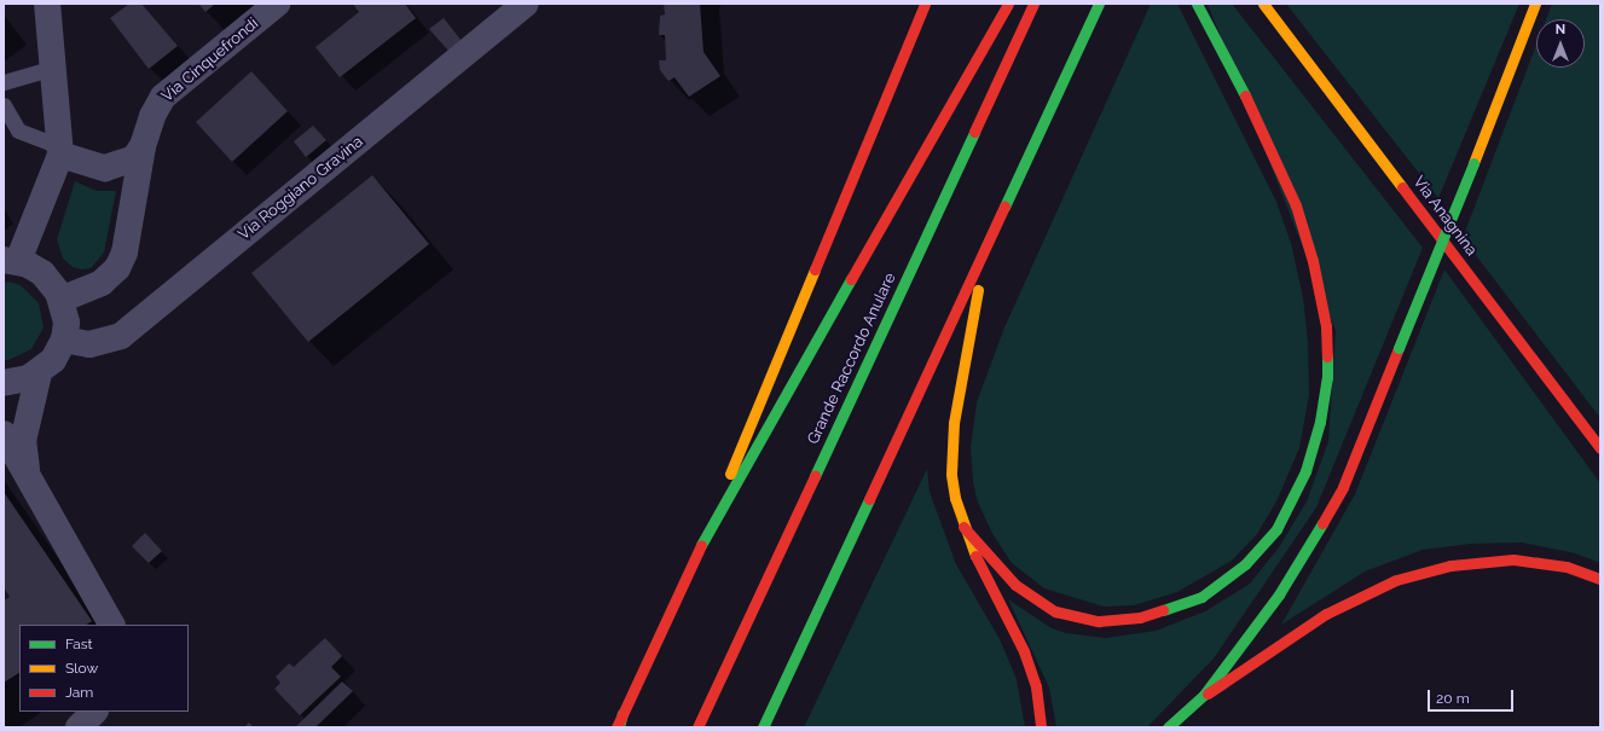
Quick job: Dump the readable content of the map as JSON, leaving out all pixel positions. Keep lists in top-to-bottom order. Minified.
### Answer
{"streets":{"main road":["Via Anagnina","Grande Raccordo Anulare"],"street":["Via Cinquefrondi","Via Roggiano Gravina"]},"legend":["Fast","Slow","Jam"],"scale_bar":"20 m","north":"top"}
